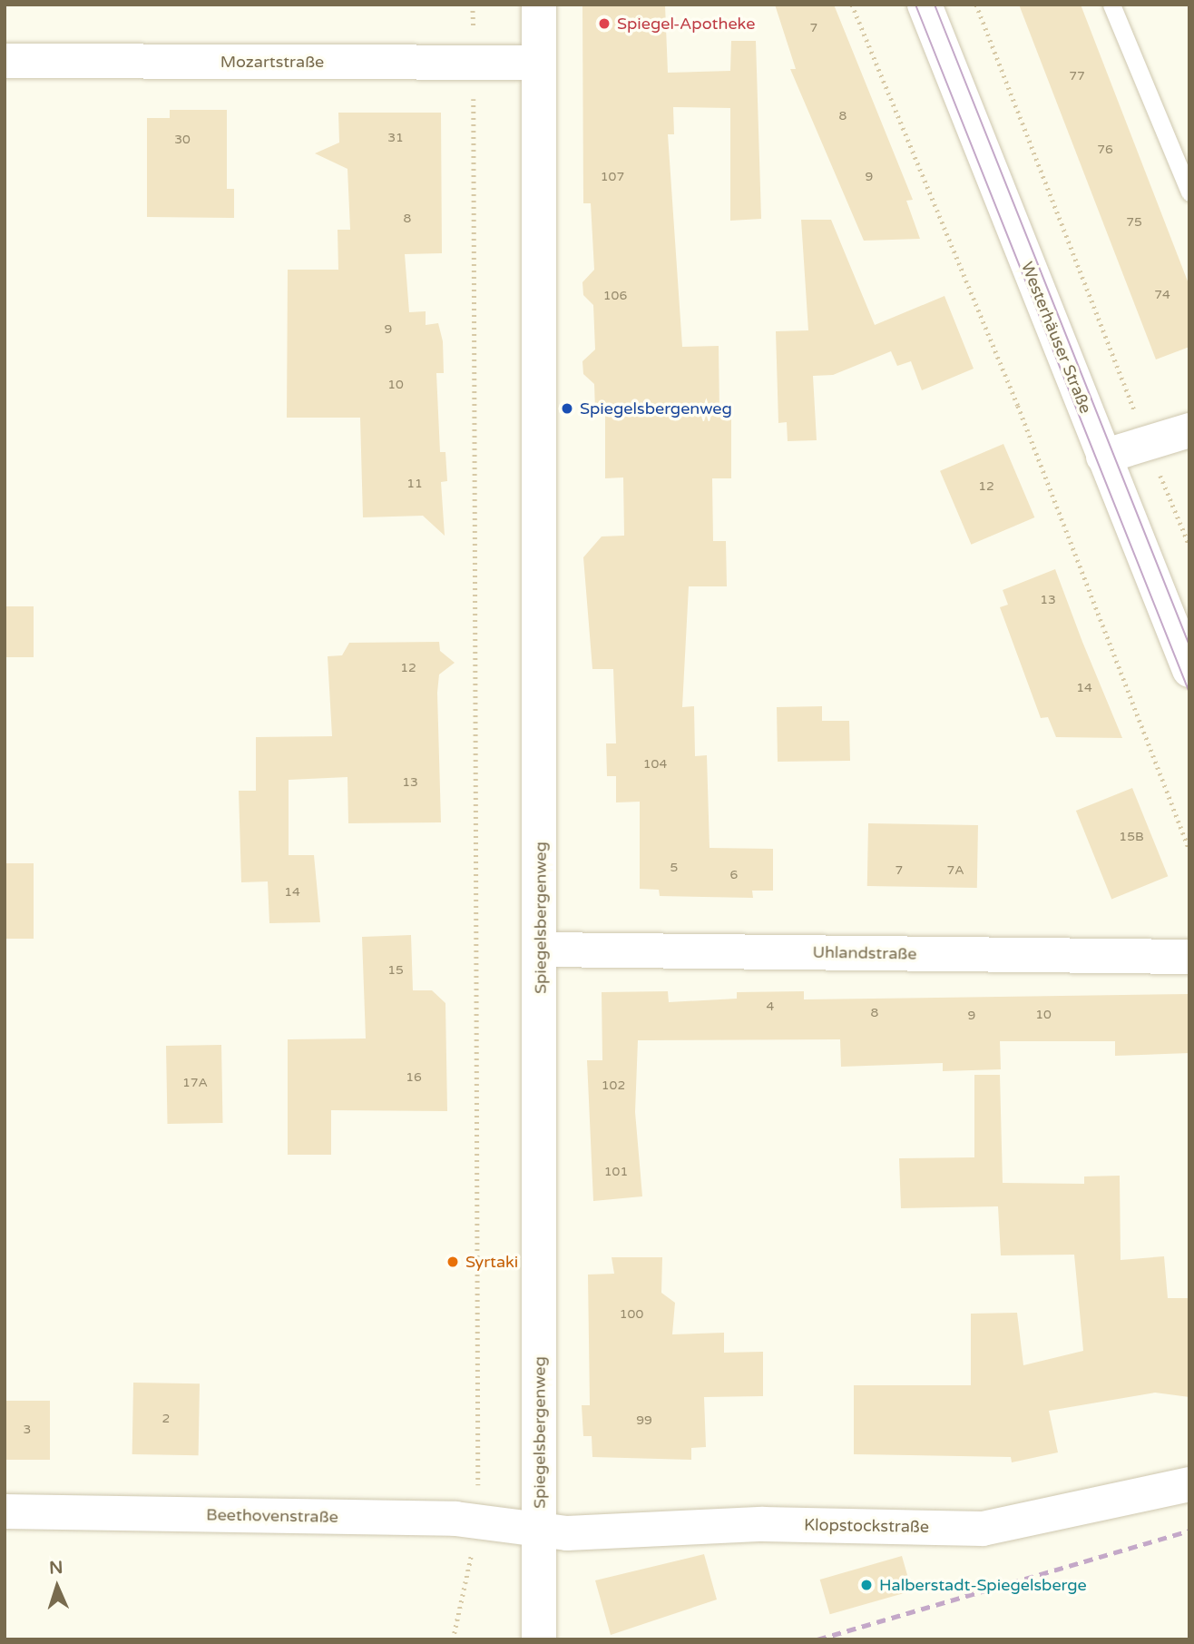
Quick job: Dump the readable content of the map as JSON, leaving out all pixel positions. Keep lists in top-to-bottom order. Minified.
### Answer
{"streets":{"street":["Mozartstraße","Westerhäuser Straße","Spiegelsbergenweg","Uhlandstraße","Beethovenstraße","Klopstockstraße"]},"crossings":[["Mozartstraße","Spiegelsbergenweg"],["Spiegelsbergenweg","Uhlandstraße"],["Spiegelsbergenweg","Beethovenstraße"],["Spiegelsbergenweg","Klopstockstraße"],["Beethovenstraße","Klopstockstraße"]],"places":["Spiegel-Apotheke","Spiegelsbergenweg","Syrtaki","Halberstadt-Spiegelsberge"],"house_numbers":["7","77","8","31","30","76","107","9","8","75","74","106","9","10","11","12","13","12","14","104","13","15B","5","7","7A","6","14","15","4","8","10","9","16","17A","102","101","100","2","99","3"],"north":"top"}
